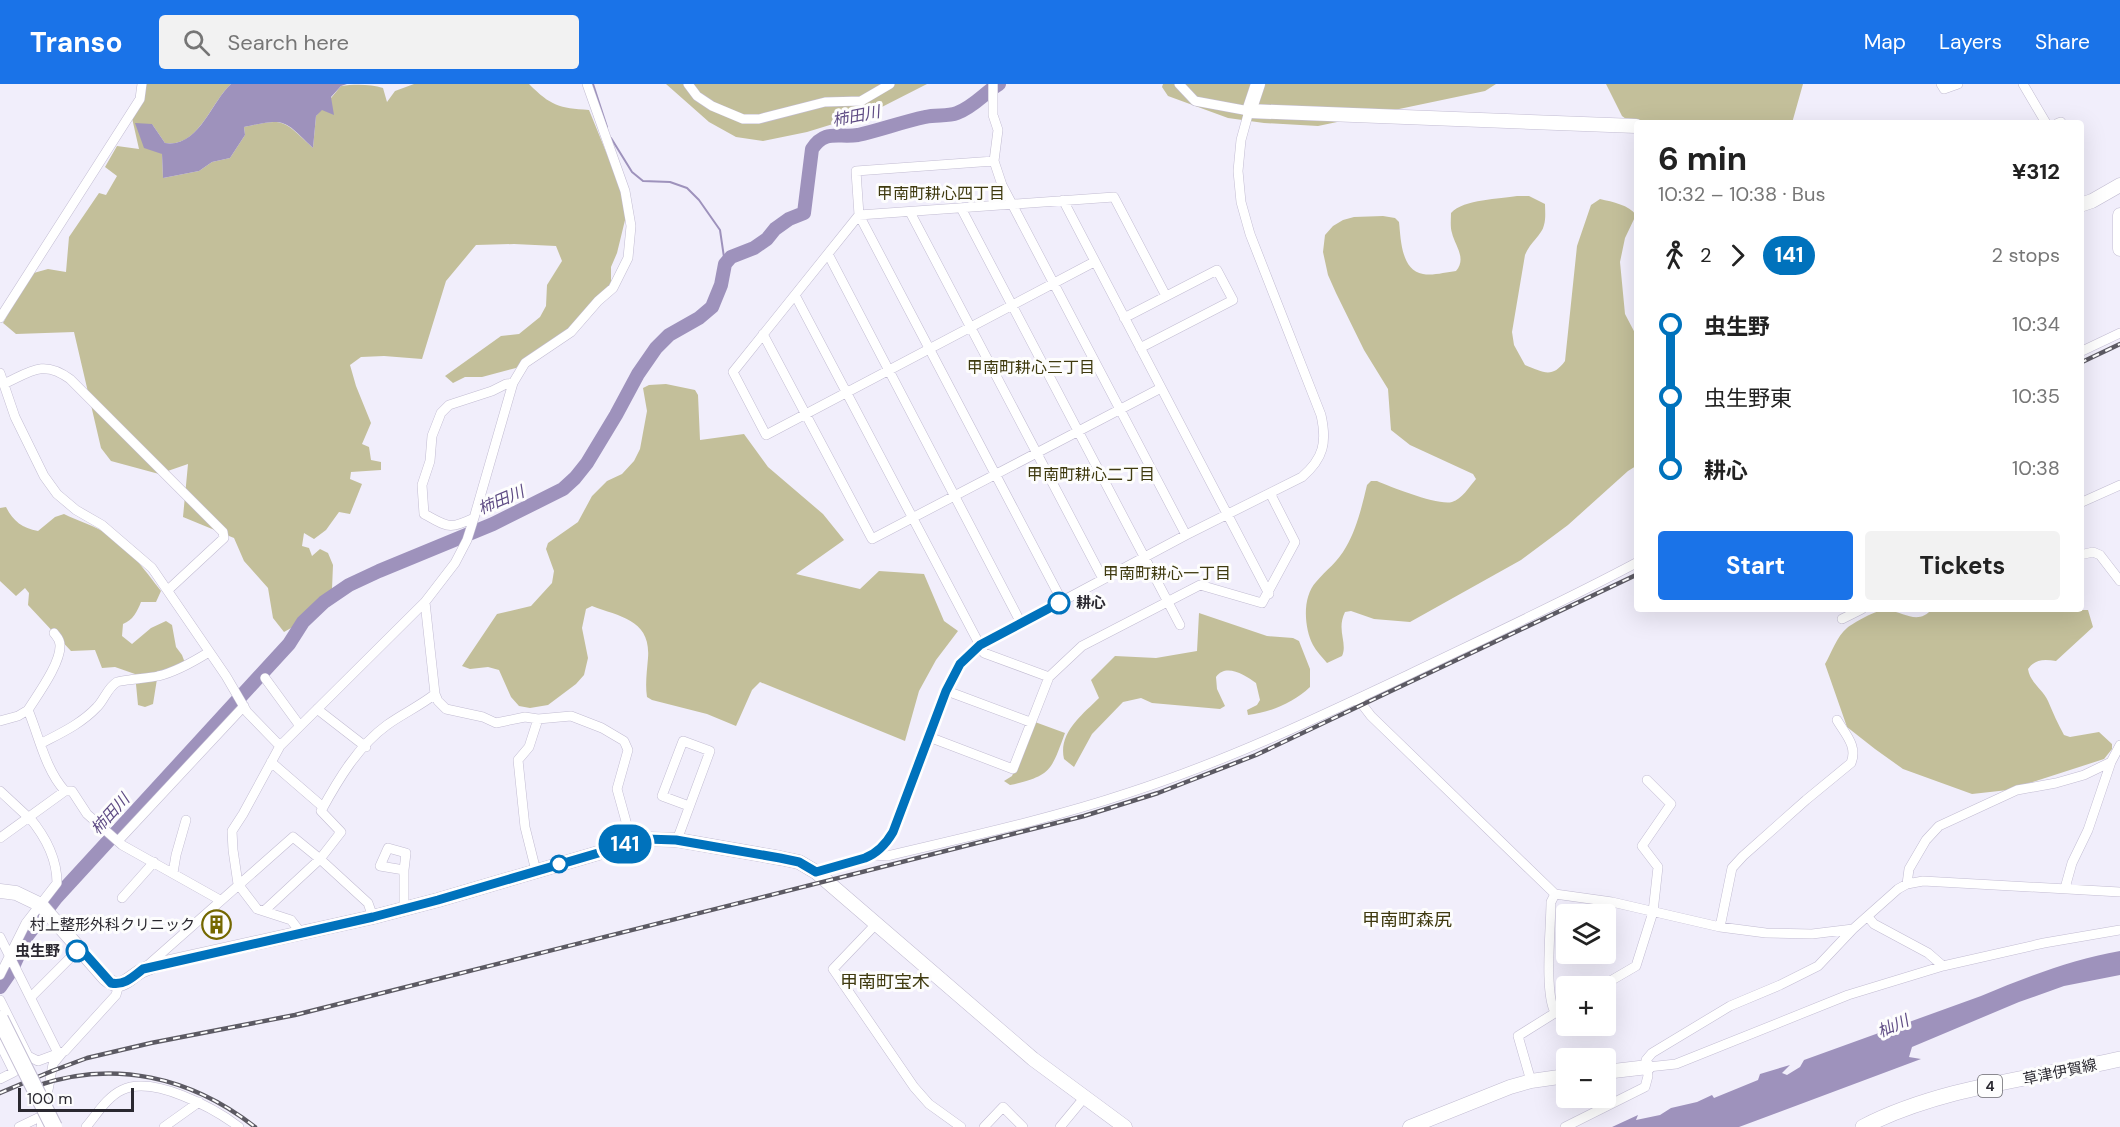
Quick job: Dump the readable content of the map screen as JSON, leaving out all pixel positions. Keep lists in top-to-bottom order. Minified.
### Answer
{"streets":{"main road":["草津伊賀線","4"]},"districts":["甲南町耕心四丁目","甲南町耕心三丁目","甲南町耕心二丁目","甲南町耕心一丁目","甲南町森尻","甲南町宝木"],"water":["柿田川","杣川"],"places":{"other":["耕心","虫生野"],"building":["村上整形外科クリニック"]},"lines":["bus line 141"],"scale_bar":"100 m","page":{"header":"Transo","search":"Search here","nav":["Map","Layers","Share"],"on_map":"141","heading":["6 min","10:32 – 10:38 · Bus","¥312"],"legs":["2","141","2 stops"],"list":[{"name":"虫生野","value":"10:34"},{"name":"虫生野東","value":"10:35"},{"name":"耕心","value":"10:38"}],"buttons":["Start","Tickets"],"map_buttons":["+","−"],"scale":"100 m"}}
